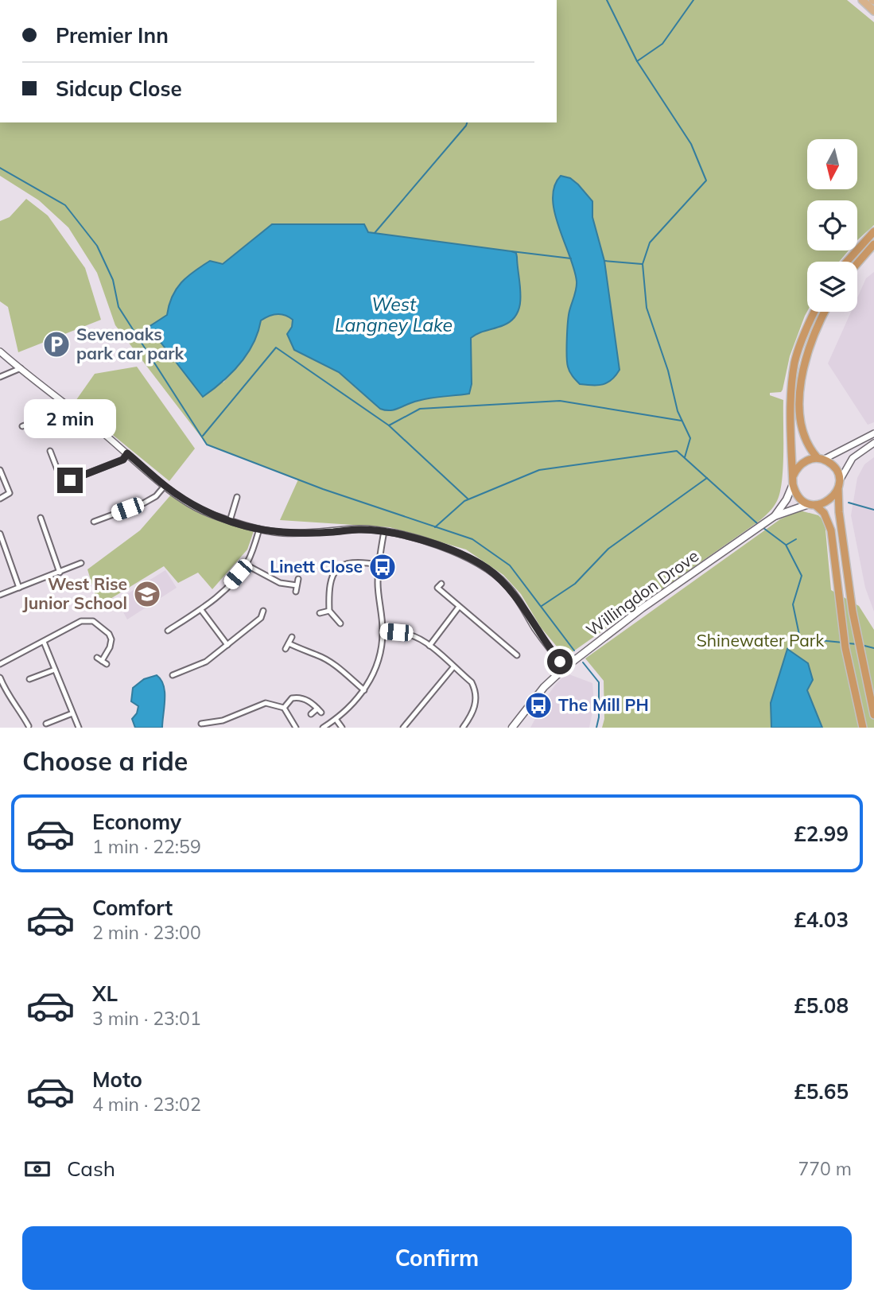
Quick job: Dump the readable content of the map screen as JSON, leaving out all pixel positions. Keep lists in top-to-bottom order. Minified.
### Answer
{"streets":{"main road":["Willingdon Drove"]},"water":["West Langney Lake"],"parks":["Shinewater Park"],"places":{"parking":["Sevenoaks park car park"],"bus stop":["Linett Close","The Mill PH"],"school or university":["West Rise Junior School"]},"north":"bottom","page":{"banner":["Premier Inn","Sidcup Close"],"bubble":"2 min","heading":"Choose a ride","list":[{"name":"Economy","note":"1 min · 22:59","value":"£2.99"},{"name":"Comfort","note":"2 min · 23:00","value":"£4.03"},{"name":"XL","note":"3 min · 23:01","value":"£5.08"},{"name":"Moto","note":"4 min · 23:02","value":"£5.65"}],"pay":["Cash","770 m"],"buttons":"Confirm"}}
